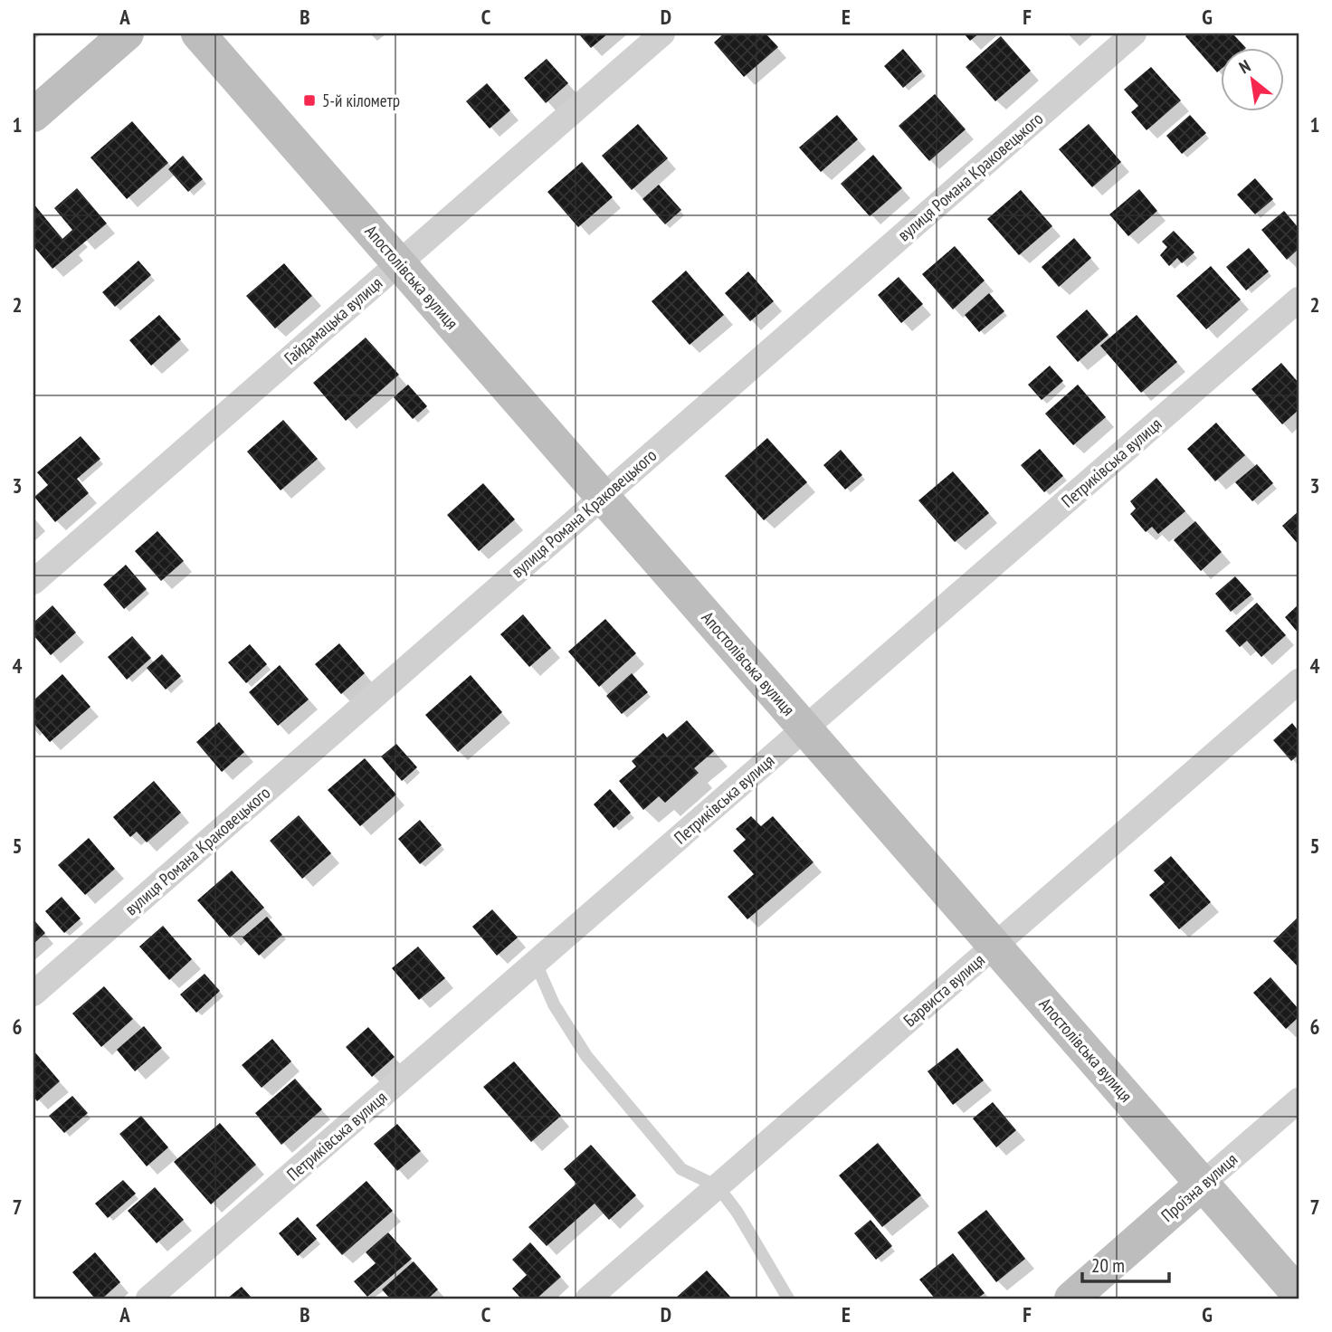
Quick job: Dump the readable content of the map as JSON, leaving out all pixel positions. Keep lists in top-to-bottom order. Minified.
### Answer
{"streets":{"street":["вулиця Романа Краковецького","Апостолівська вулиця","Гайдамацька вулиця","Петриківська вулиця","Барвиста вулиця","Проїзна вулиця"]},"crossings":[["вулиця Романа Краковецького","Апостолівська вулиця"],["Апостолівська вулиця","Гайдамацька вулиця"],["Апостолівська вулиця","Петриківська вулиця"],["Апостолівська вулиця","Барвиста вулиця"],["Апостолівська вулиця","Проїзна вулиця"]],"places":{"transit":["5-й кілометр"]},"scale_bar":"20 m","north":"top left","grid":{"columns":["A","B","C","D","E","F","G"],"rows":["1","2","3","4","5","6","7"]}}
